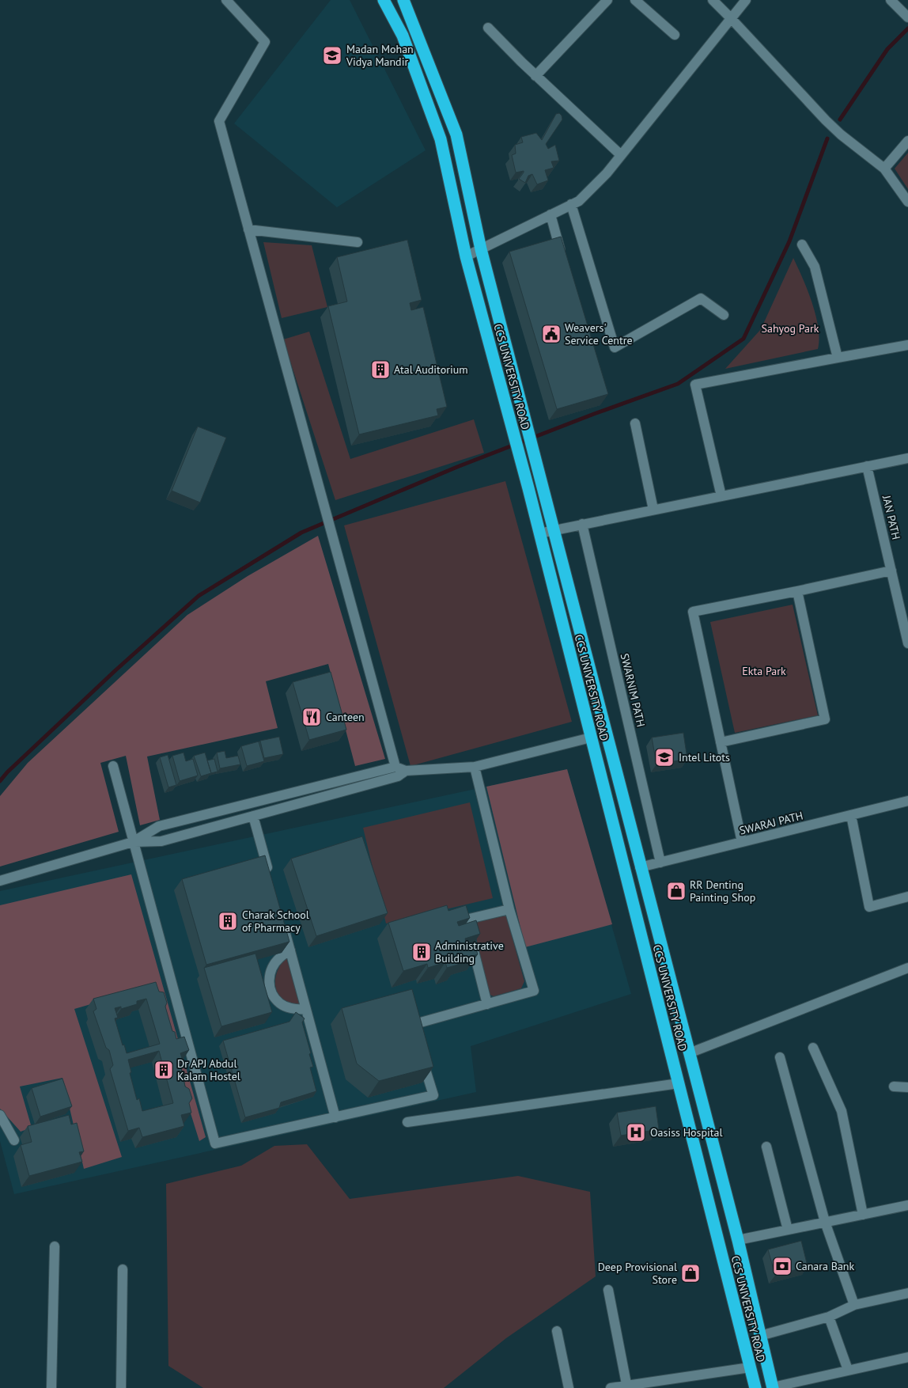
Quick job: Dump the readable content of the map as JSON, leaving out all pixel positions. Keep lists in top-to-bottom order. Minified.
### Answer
{"streets":{"highway":["CCS UNIVERSITY ROAD"],"street":["JAN PATH","SWARNIM PATH","SWARAJ PATH"]},"crossings":[["CCS UNIVERSITY ROAD","SWARAJ PATH"],["SWARNIM PATH","SWARAJ PATH"]],"parks":["Sahyog Park","Ekta Park"],"places":{"school or university":["Madan Mohan Vidya Mandir","Intel Litots"],"public building":["Weavers' Service Centre"],"building":["Atal Auditorium","Charak School of Pharmacy","Administrative Building","Dr APJ Abdul Kalam Hostel"],"restaurant":["Canteen"],"shop":["RR Denting Painting Shop","Deep Provisional Store"],"hospital":["Oasiss Hospital"],"bank":["Canara Bank"]}}
